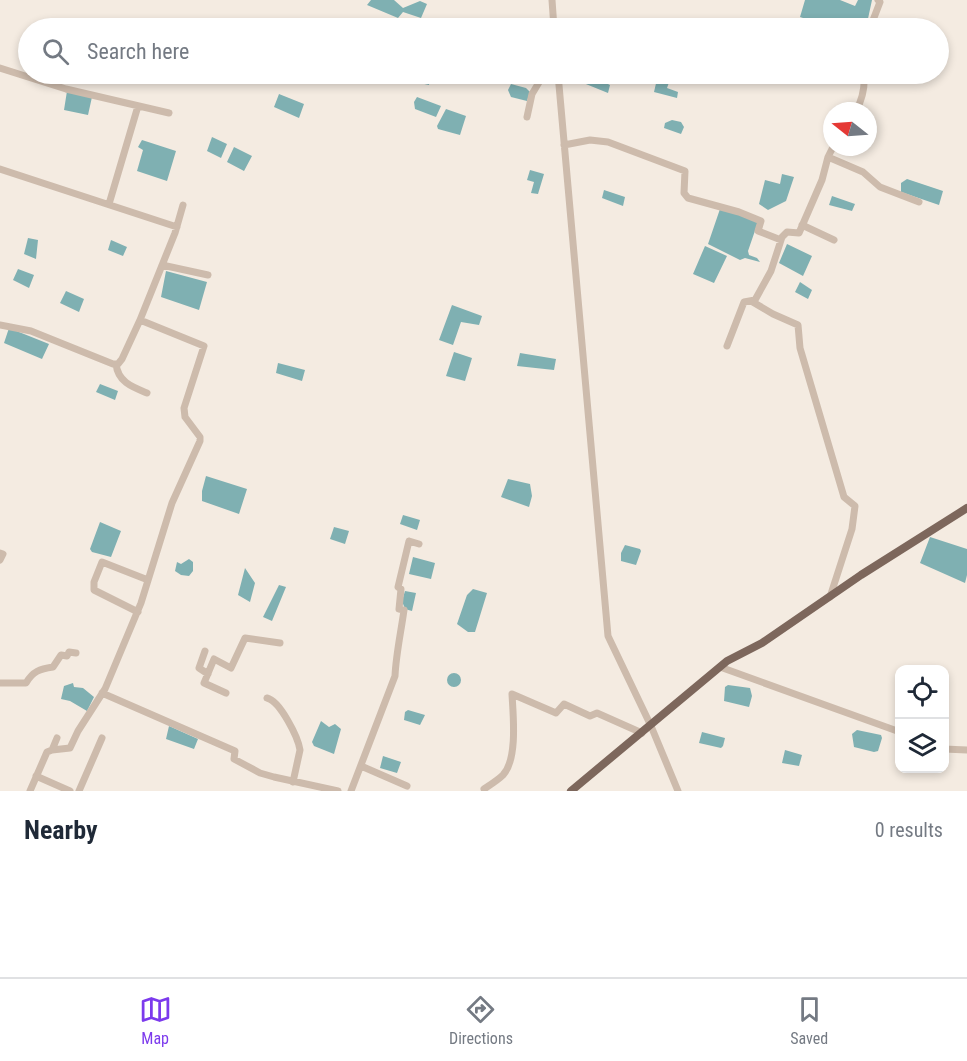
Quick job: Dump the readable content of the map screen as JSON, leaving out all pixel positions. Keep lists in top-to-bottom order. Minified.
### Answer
{"north":"left","page":{"search":"Search here","heading":["Nearby","0 results"],"nav":["Map","Directions","Saved"]}}
